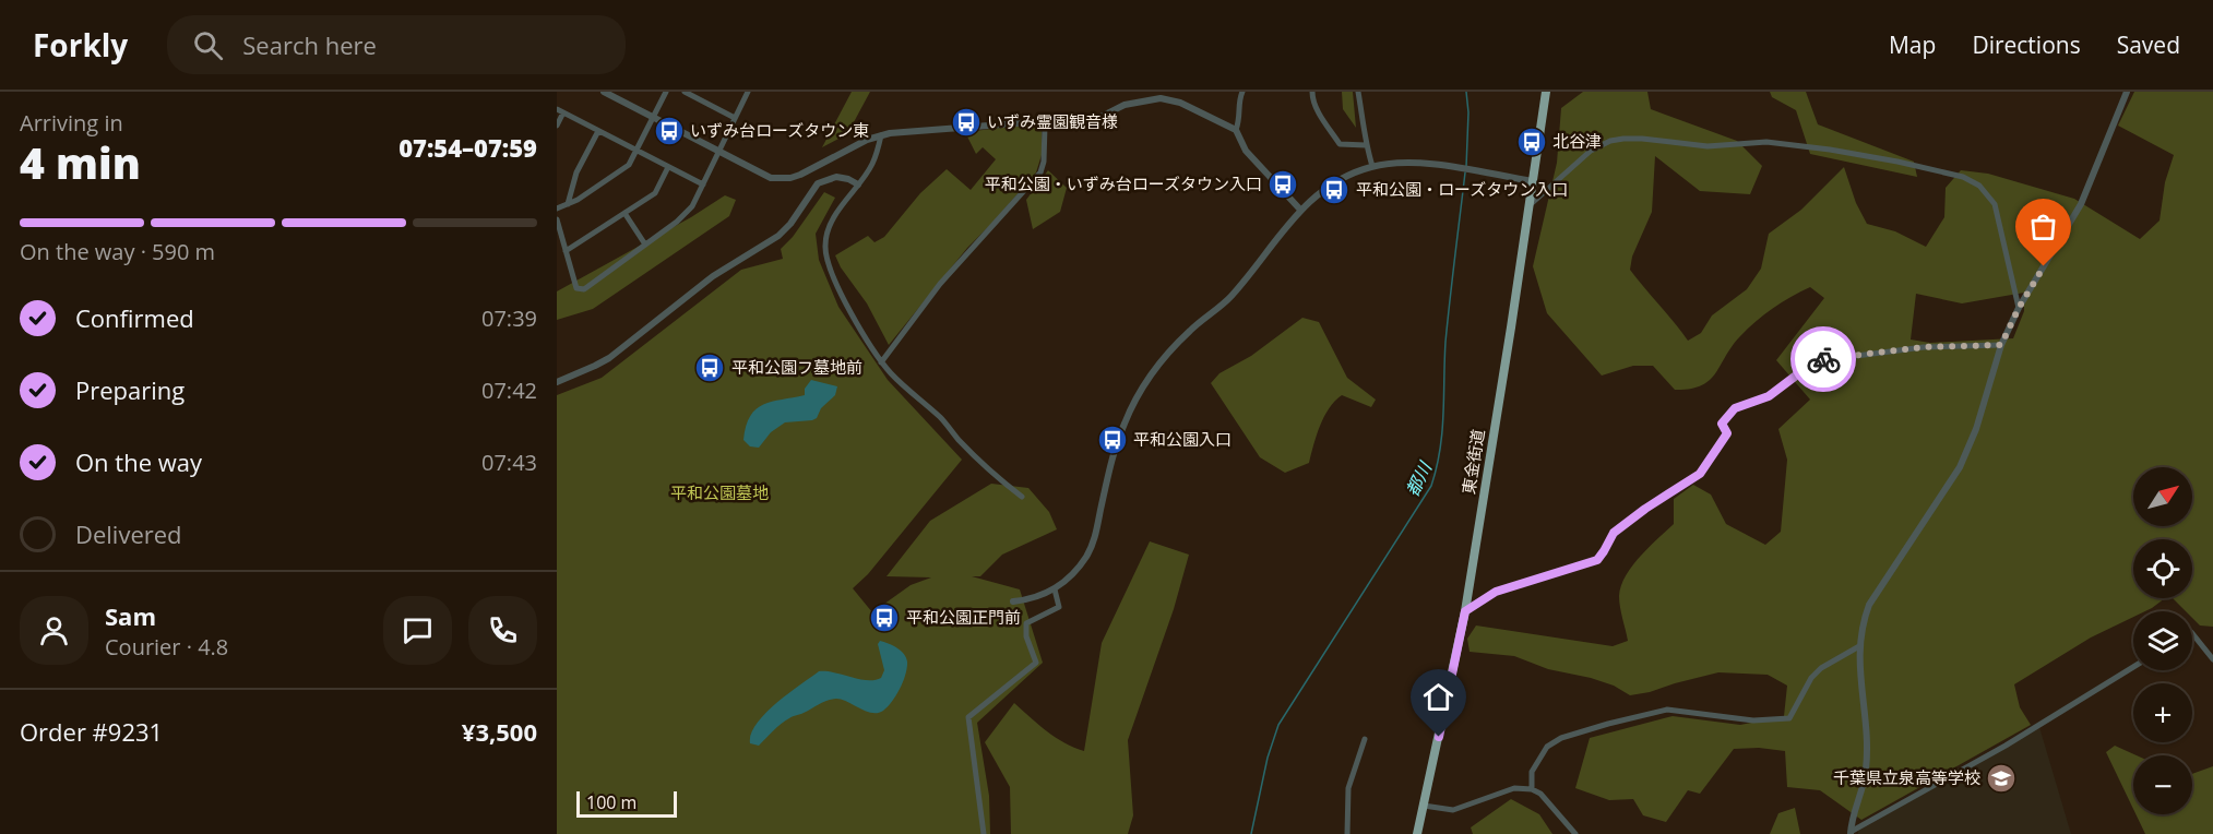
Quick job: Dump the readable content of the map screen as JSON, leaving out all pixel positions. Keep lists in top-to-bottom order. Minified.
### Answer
{"streets":{"highway":["東金街道"]},"water":["都川"],"parks":["平和公園墓地"],"places":{"bus stop":["いずみ霊園観音様","いずみ台ローズタウン東","北谷津","平和公園・いずみ台ローズタウン入口","平和公園・ローズタウン入口","平和公園フ墓地前","平和公園入口","平和公園正門前"],"school or university":["千葉県立泉高等学校"]},"scale_bar":"100 m","north":"top right","page":{"header":"Forkly","search":"Search here","nav":["Map","Directions","Saved"],"heading":["4 min","Arriving in","07:54–07:59"],"panel":["Sam","Courier · 4.8","Order #9231","¥3,500"],"bar":"On the way · 590 m","list":[["Confirmed","07:39"],["Preparing","07:42"],["On the way","07:43"],"Delivered"],"map_buttons":["+","−"],"scale":"100 m"}}
